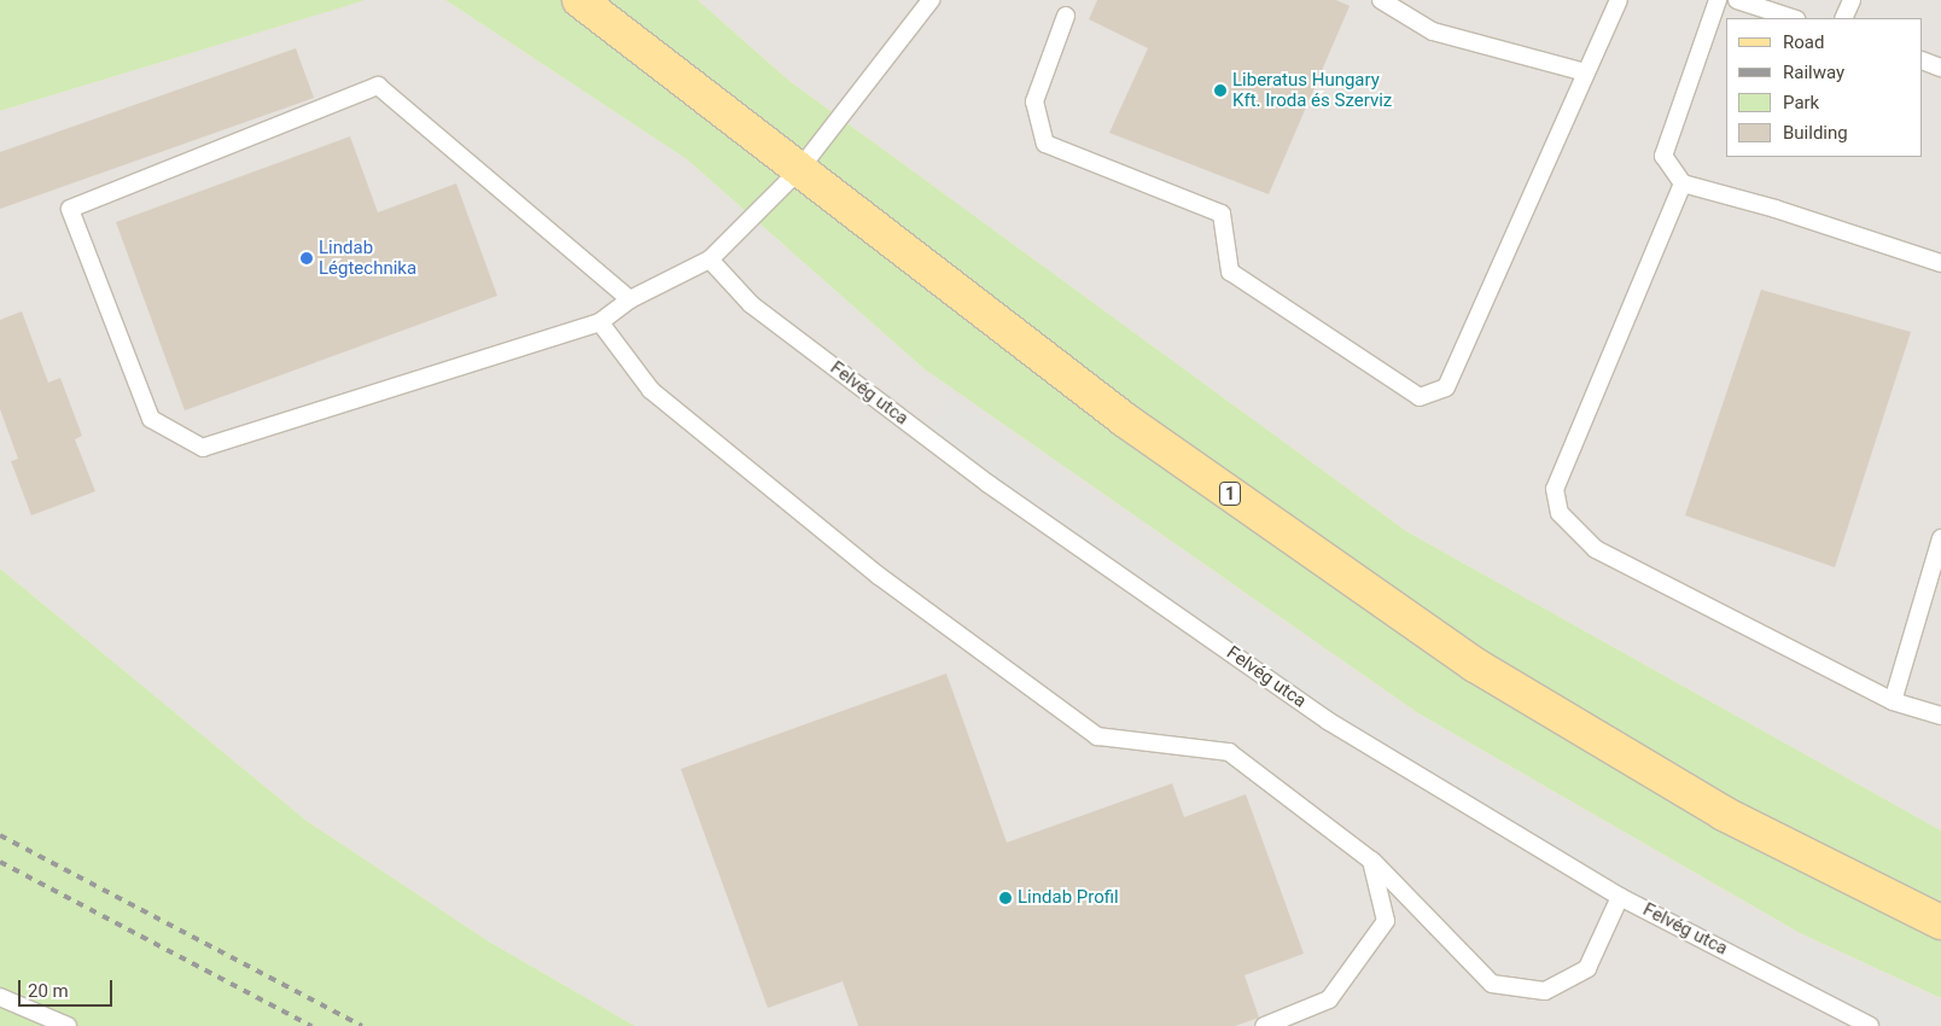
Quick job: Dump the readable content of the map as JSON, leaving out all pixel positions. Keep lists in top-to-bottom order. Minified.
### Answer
{"streets":{"main road":["1"],"lane":["Felvég utca"]},"places":["Liberatus Hungary Kft. Iroda és Szerviz","Lindab Légtechnika","Lindab Profil"],"legend":["Road","Railway","Park","Building"],"scale_bar":"20 m"}
